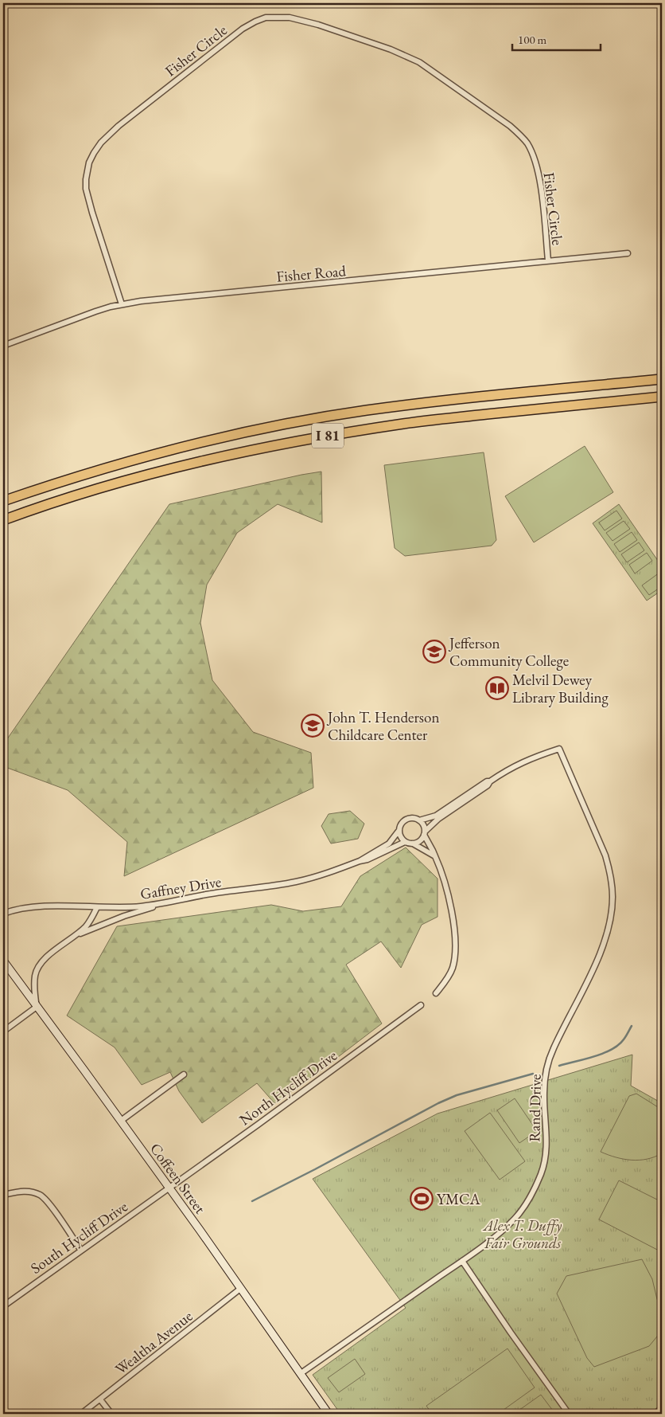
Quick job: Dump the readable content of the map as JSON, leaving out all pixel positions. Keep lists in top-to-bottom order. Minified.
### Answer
{"streets":{"highway":["I 81"],"main road":["Coffeen Street"],"street":["Fisher Circle","Fisher Road","Gaffney Drive","North Hycliff Drive","Rand Drive","South Hycliff Drive","Wealtha Avenue"]},"crossings":[["Fisher Circle","Fisher Road"],["North Hycliff Drive","Coffeen Street"],["North Hycliff Drive","South Hycliff Drive"],["Rand Drive","Coffeen Street"],["Coffeen Street","South Hycliff Drive"],["Coffeen Street","Wealtha Avenue"]],"parks":["Alex T. Duffy Fair Grounds"],"places":{"school or university":["Jefferson Community College","John T. Henderson Childcare Center"],"library":["Melvil Dewey Library Building"],"sports":["YMCA"]},"scale_bar":"100 m"}
